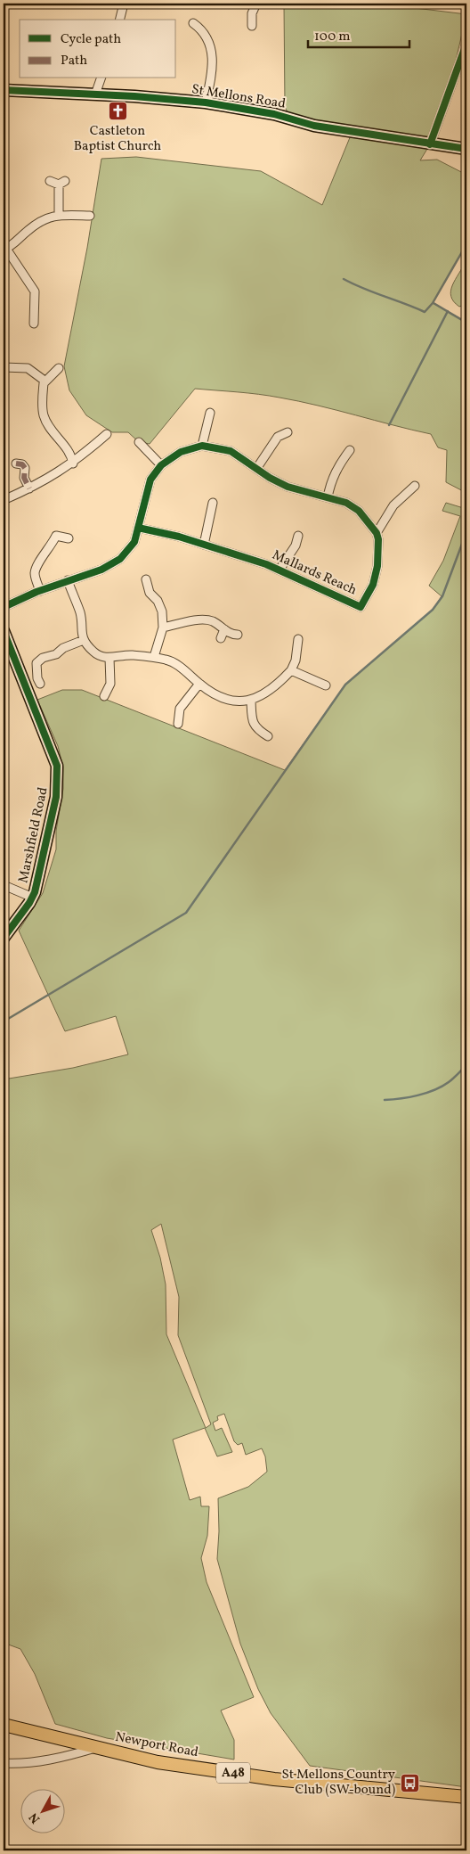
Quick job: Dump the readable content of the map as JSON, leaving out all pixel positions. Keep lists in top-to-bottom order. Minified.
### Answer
{"streets":{"main road":["Newport Road","A48"],"street":["St Mellons Road","Mallards Reach","Marshfield Road"]},"places":{"church":["Castleton Baptist Church"],"bus stop":["St Mellons Country Club (SW-bound)"]},"legend":["Cycle path","Path"],"scale_bar":"100 m","north":"bottom left"}
